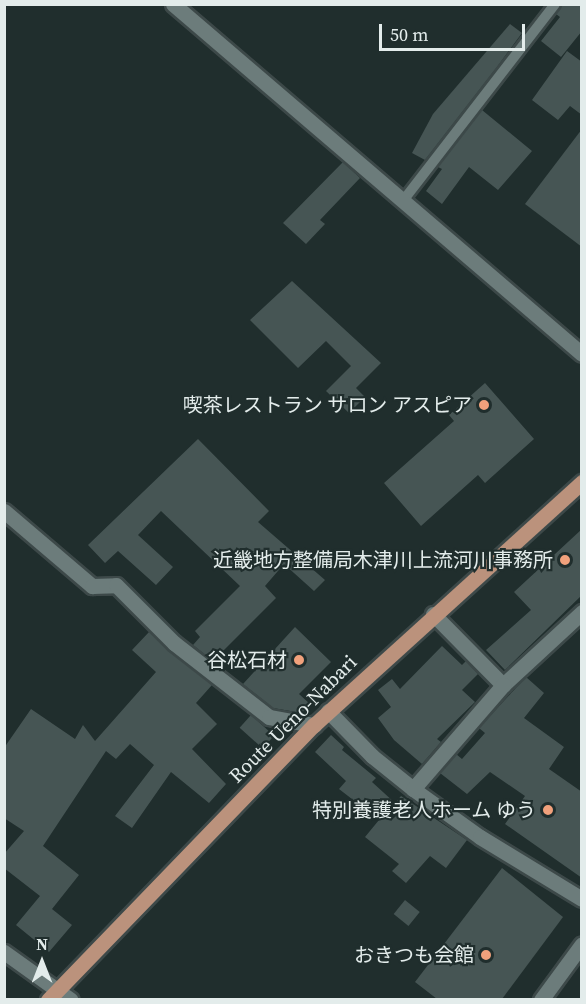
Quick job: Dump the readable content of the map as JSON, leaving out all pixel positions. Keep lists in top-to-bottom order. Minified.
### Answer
{"streets":{"main road":["Route Ueno-Nabari"]},"places":["喫茶レストラン サロン アスピア","近畿地方整備局木津川上流河川事務所","谷松石材","特別養護老人ホーム ゆう","おきつも会館"],"scale_bar":"50 m","north":"top"}
